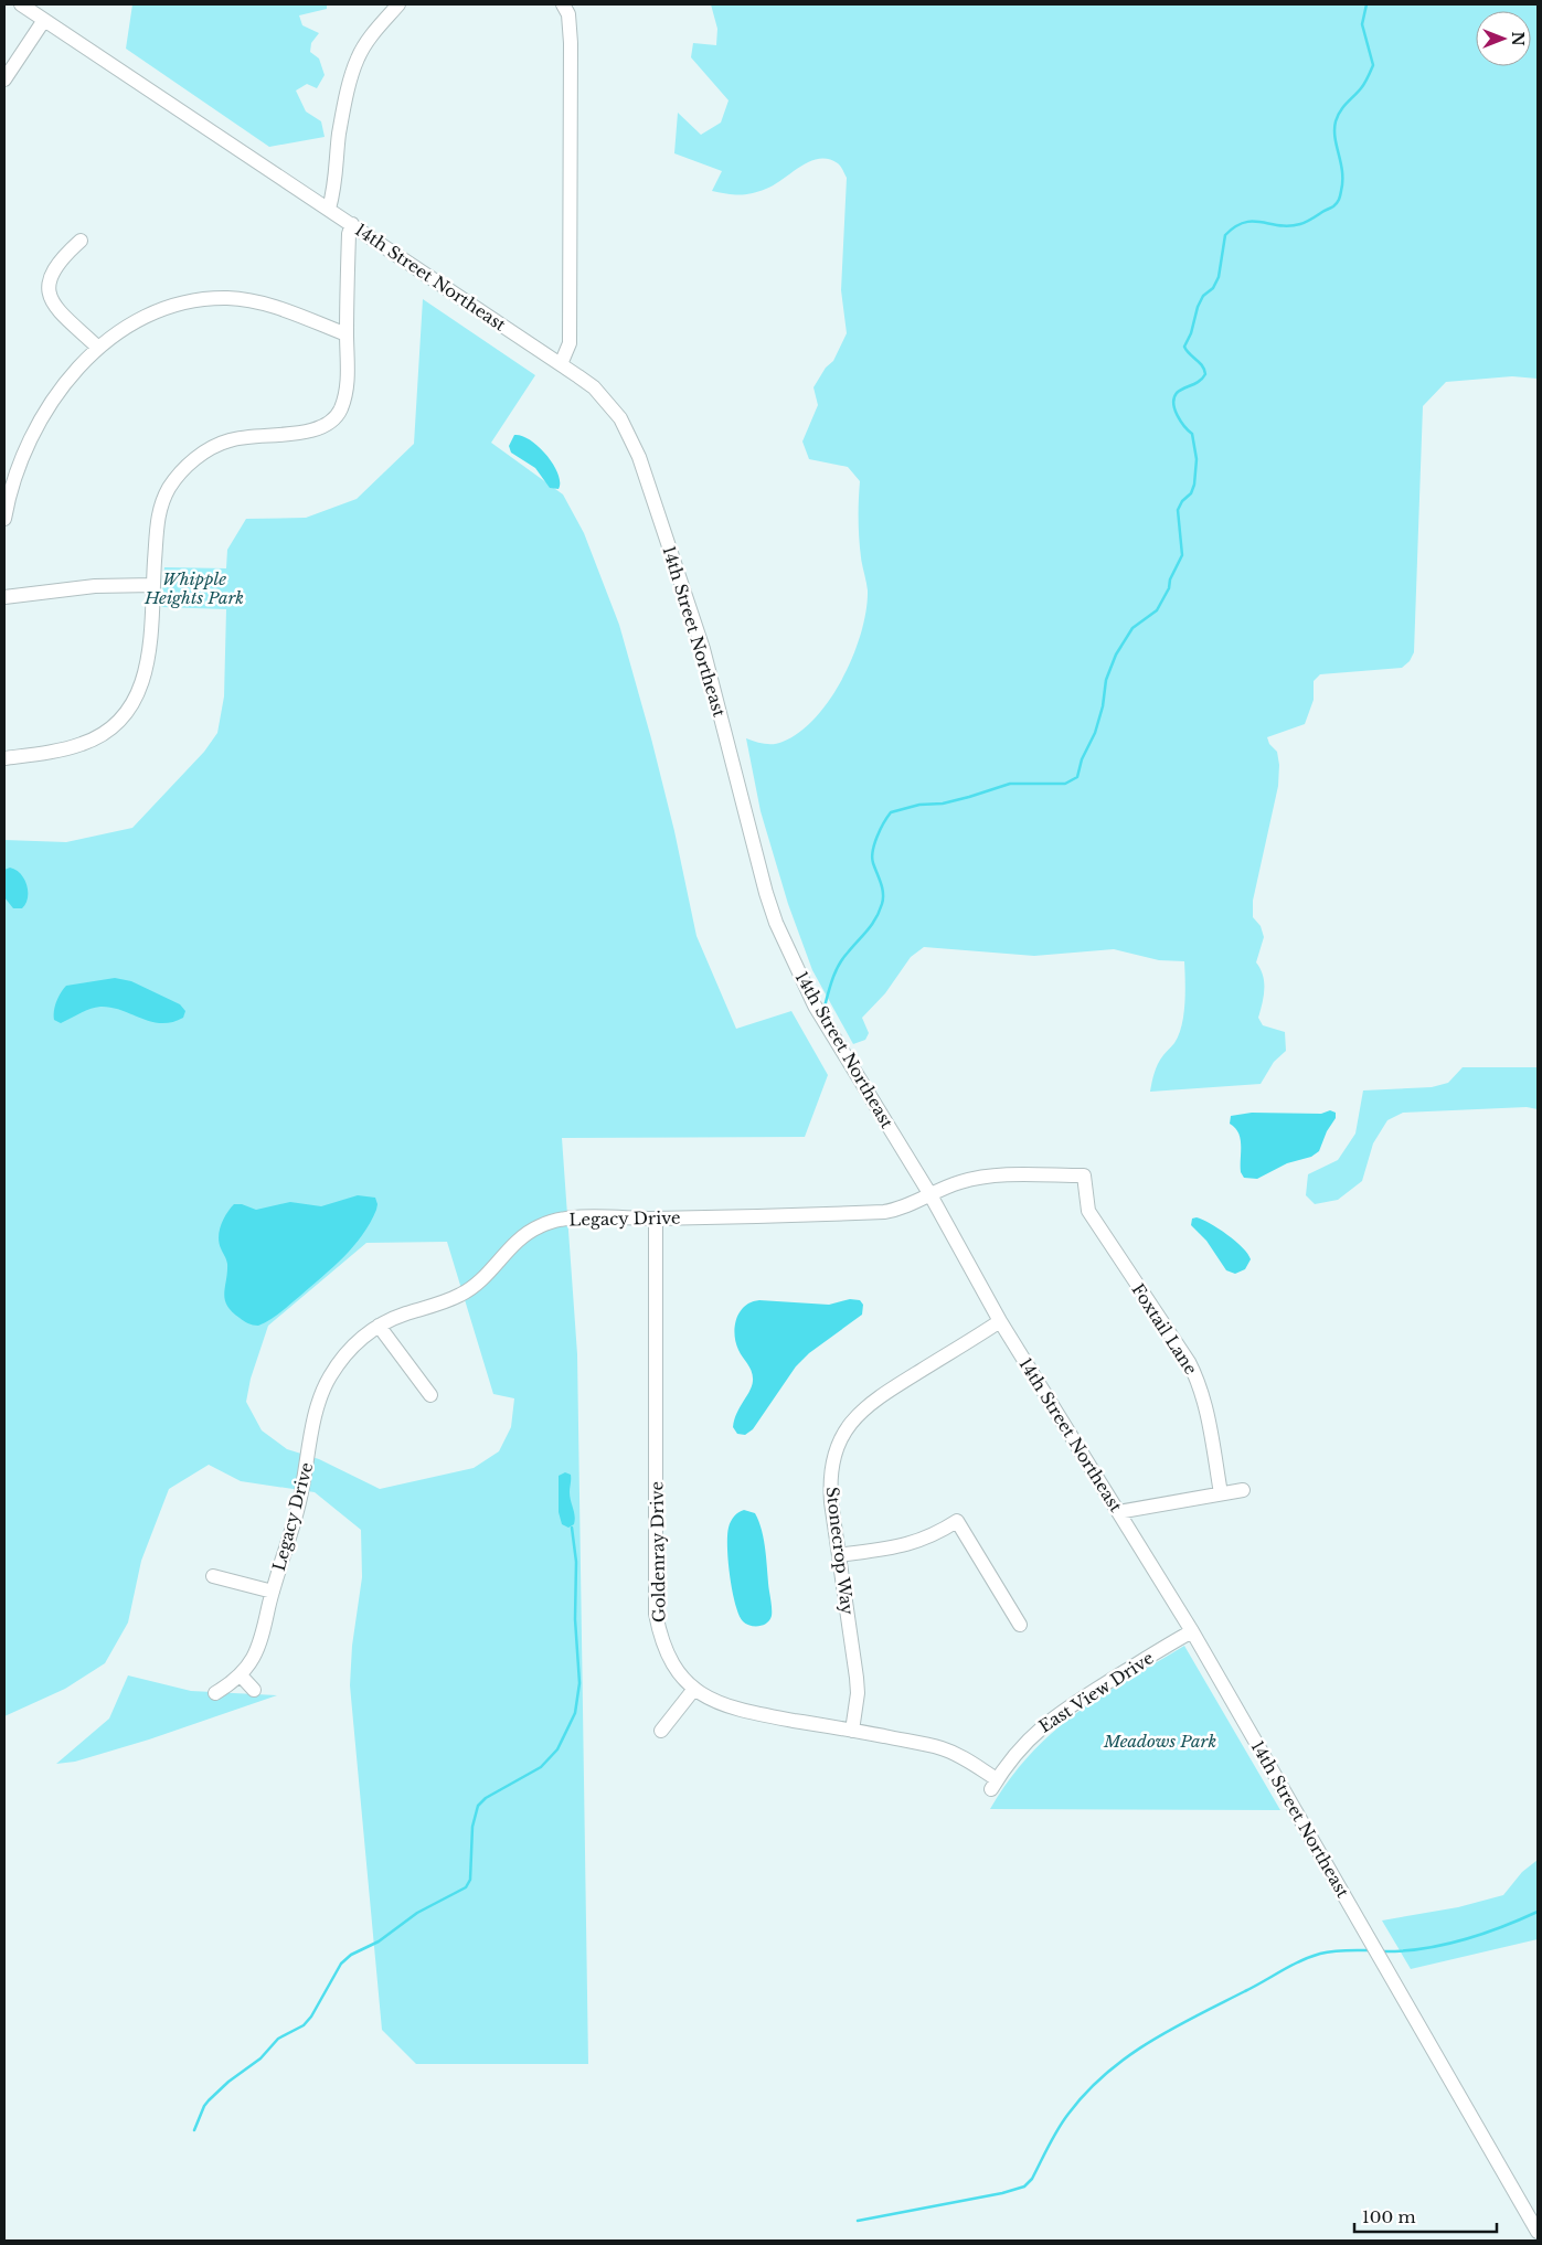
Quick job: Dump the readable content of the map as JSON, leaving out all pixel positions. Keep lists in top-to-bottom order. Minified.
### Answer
{"streets":{"street":["14th Street Northeast","Legacy Drive","Foxtail Lane","Stonecrop Way","Goldenray Drive","East View Drive"]},"crossings":[["14th Street Northeast","Legacy Drive"],["14th Street Northeast","Stonecrop Way"],["14th Street Northeast","East View Drive"],["Legacy Drive","Foxtail Lane"],["Legacy Drive","Goldenray Drive"],["Stonecrop Way","Goldenray Drive"],["Goldenray Drive","East View Drive"]],"parks":["Whipple Heights Park","Meadows Park"],"scale_bar":"100 m","north":"right"}
